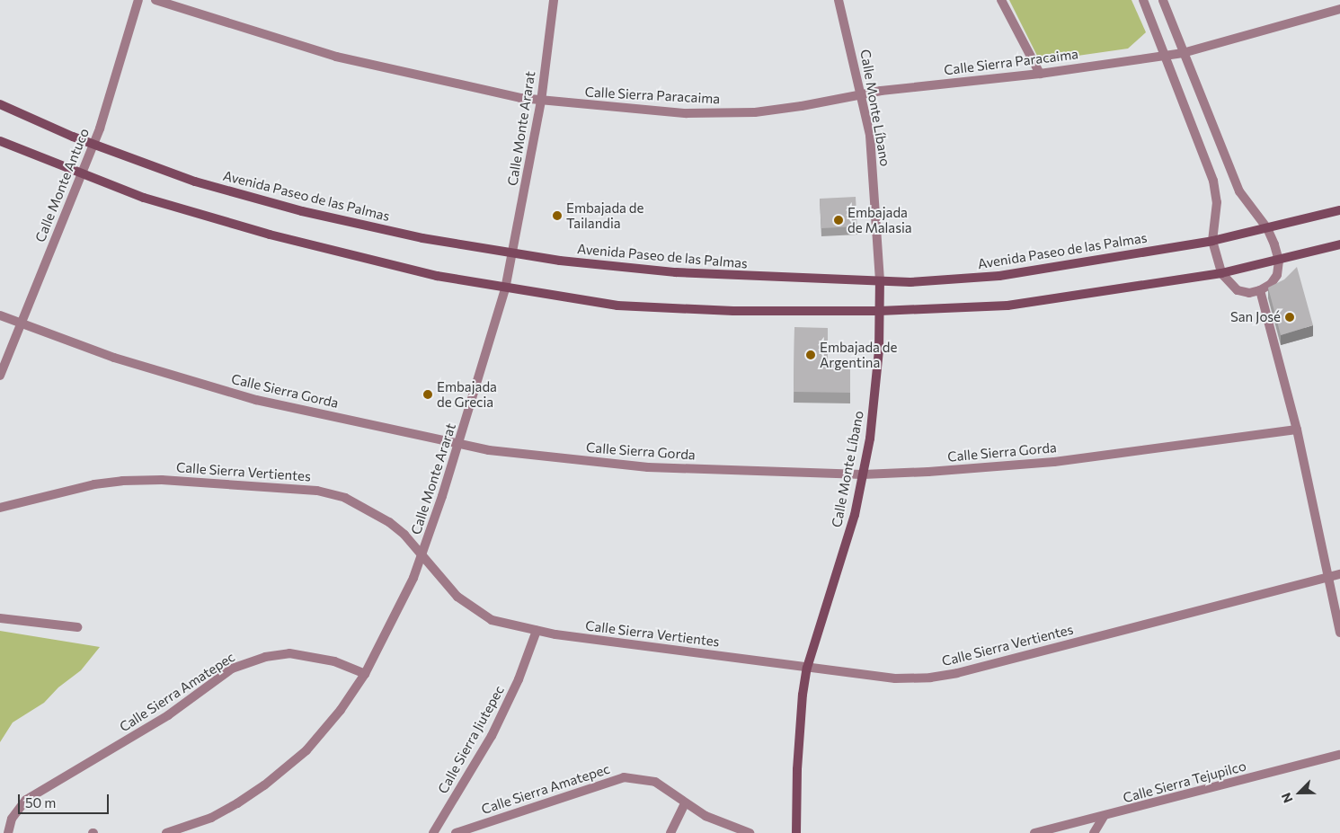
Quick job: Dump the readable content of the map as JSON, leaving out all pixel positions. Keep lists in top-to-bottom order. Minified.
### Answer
{"streets":{"main road":["Calle Monte Líbano","Avenida Paseo de las Palmas"],"street":["Calle Sierra Paracaima","Calle Monte Ararat","Calle Monte Antuco","Calle Sierra Gorda","Calle Sierra Vertientes","Calle Sierra Amatepec","Calle Sierra Jiutepec","Calle Sierra Tejupilco"]},"crossings":[["Calle Sierra Paracaima","Calle Monte Líbano"],["Calle Sierra Paracaima","Calle Monte Ararat"],["Calle Monte Líbano","Avenida Paseo de las Palmas"],["Calle Monte Líbano","Calle Sierra Gorda"],["Calle Monte Líbano","Calle Sierra Vertientes"],["Calle Monte Ararat","Avenida Paseo de las Palmas"],["Calle Monte Ararat","Calle Sierra Gorda"],["Calle Monte Ararat","Calle Sierra Vertientes"],["Calle Monte Ararat","Calle Sierra Amatepec"],["Calle Monte Antuco","Avenida Paseo de las Palmas"],["Calle Monte Antuco","Calle Sierra Gorda"],["Calle Sierra Vertientes","Calle Sierra Jiutepec"]],"places":["Embajada de Tailandia","Embajada de Malasia","San José","Embajada de Argentina","Embajada de Grecia"],"scale_bar":"50 m","north":"bottom left"}
